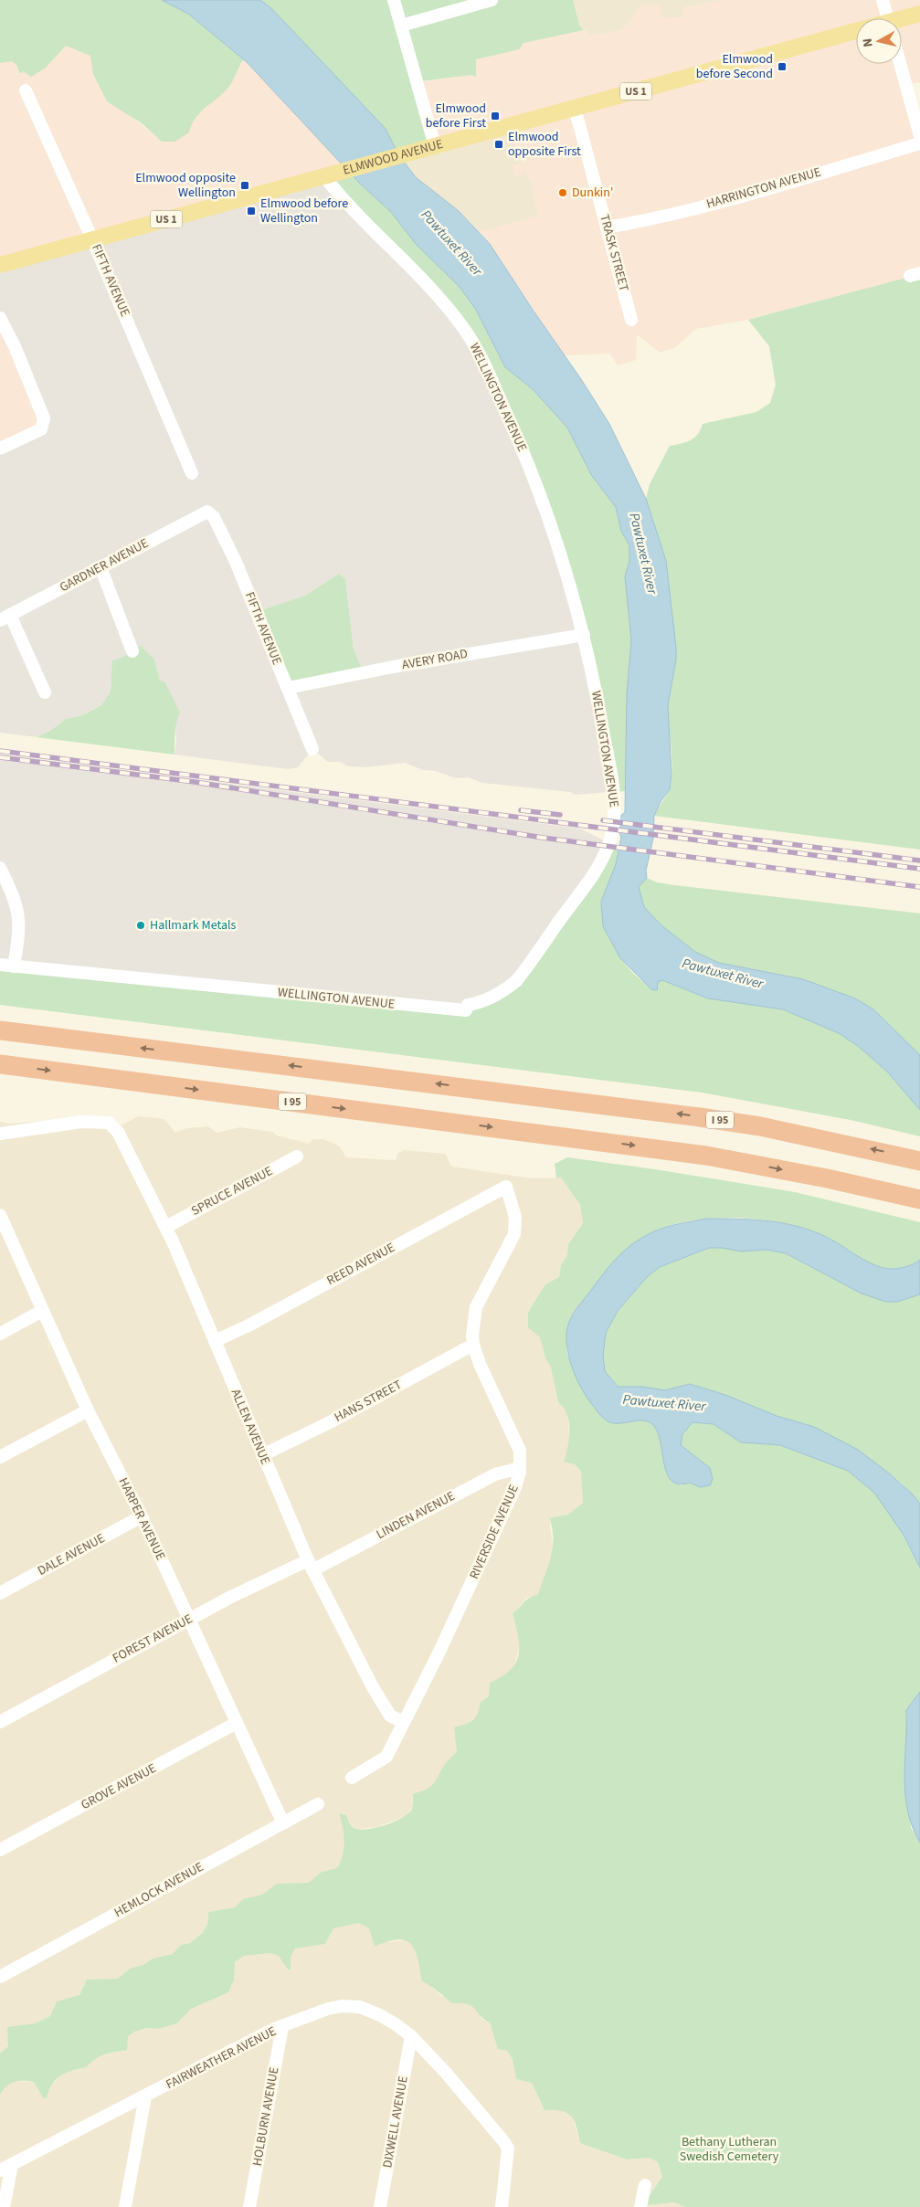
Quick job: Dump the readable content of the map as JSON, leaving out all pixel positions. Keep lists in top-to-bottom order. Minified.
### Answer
{"streets":{"highway":["I 95"],"main road":["US 1","ELMWOOD AVENUE"],"street":["HARRINGTON AVENUE","TRASK STREET","FIFTH AVENUE","WELLINGTON AVENUE","GARDNER AVENUE","AVERY ROAD","SPRUCE AVENUE","REED AVENUE","HANS STREET","ALLEN AVENUE","LINDEN AVENUE","HARPER AVENUE","RIVERSIDE AVENUE","DALE AVENUE","FOREST AVENUE","GROVE AVENUE","HEMLOCK AVENUE","FAIRWEATHER AVENUE","HOLBURN AVENUE","DIXWELL AVENUE"]},"crossings":[["ELMWOOD AVENUE","TRASK STREET"],["ELMWOOD AVENUE","FIFTH AVENUE"],["ELMWOOD AVENUE","WELLINGTON AVENUE"],["HARRINGTON AVENUE","TRASK STREET"],["FIFTH AVENUE","GARDNER AVENUE"],["FIFTH AVENUE","AVERY ROAD"],["WELLINGTON AVENUE","AVERY ROAD"],["SPRUCE AVENUE","ALLEN AVENUE"],["REED AVENUE","ALLEN AVENUE"],["REED AVENUE","RIVERSIDE AVENUE"],["HANS STREET","ALLEN AVENUE"],["HANS STREET","RIVERSIDE AVENUE"],["ALLEN AVENUE","LINDEN AVENUE"],["ALLEN AVENUE","RIVERSIDE AVENUE"],["ALLEN AVENUE","FOREST AVENUE"],["LINDEN AVENUE","RIVERSIDE AVENUE"],["LINDEN AVENUE","FOREST AVENUE"],["HARPER AVENUE","DALE AVENUE"],["HARPER AVENUE","FOREST AVENUE"],["HARPER AVENUE","GROVE AVENUE"],["HARPER AVENUE","HEMLOCK AVENUE"],["FAIRWEATHER AVENUE","HOLBURN AVENUE"],["FAIRWEATHER AVENUE","DIXWELL AVENUE"]],"water":["Pawtuxet River"],"parks":["Bethany Lutheran Swedish Cemetery"],"places":{"transit":["Elmwood before Second","Elmwood before First","Elmwood opposite First","Elmwood opposite Wellington","Elmwood before Wellington"],"other":["Dunkin'","Hallmark Metals"]},"north":"left"}
